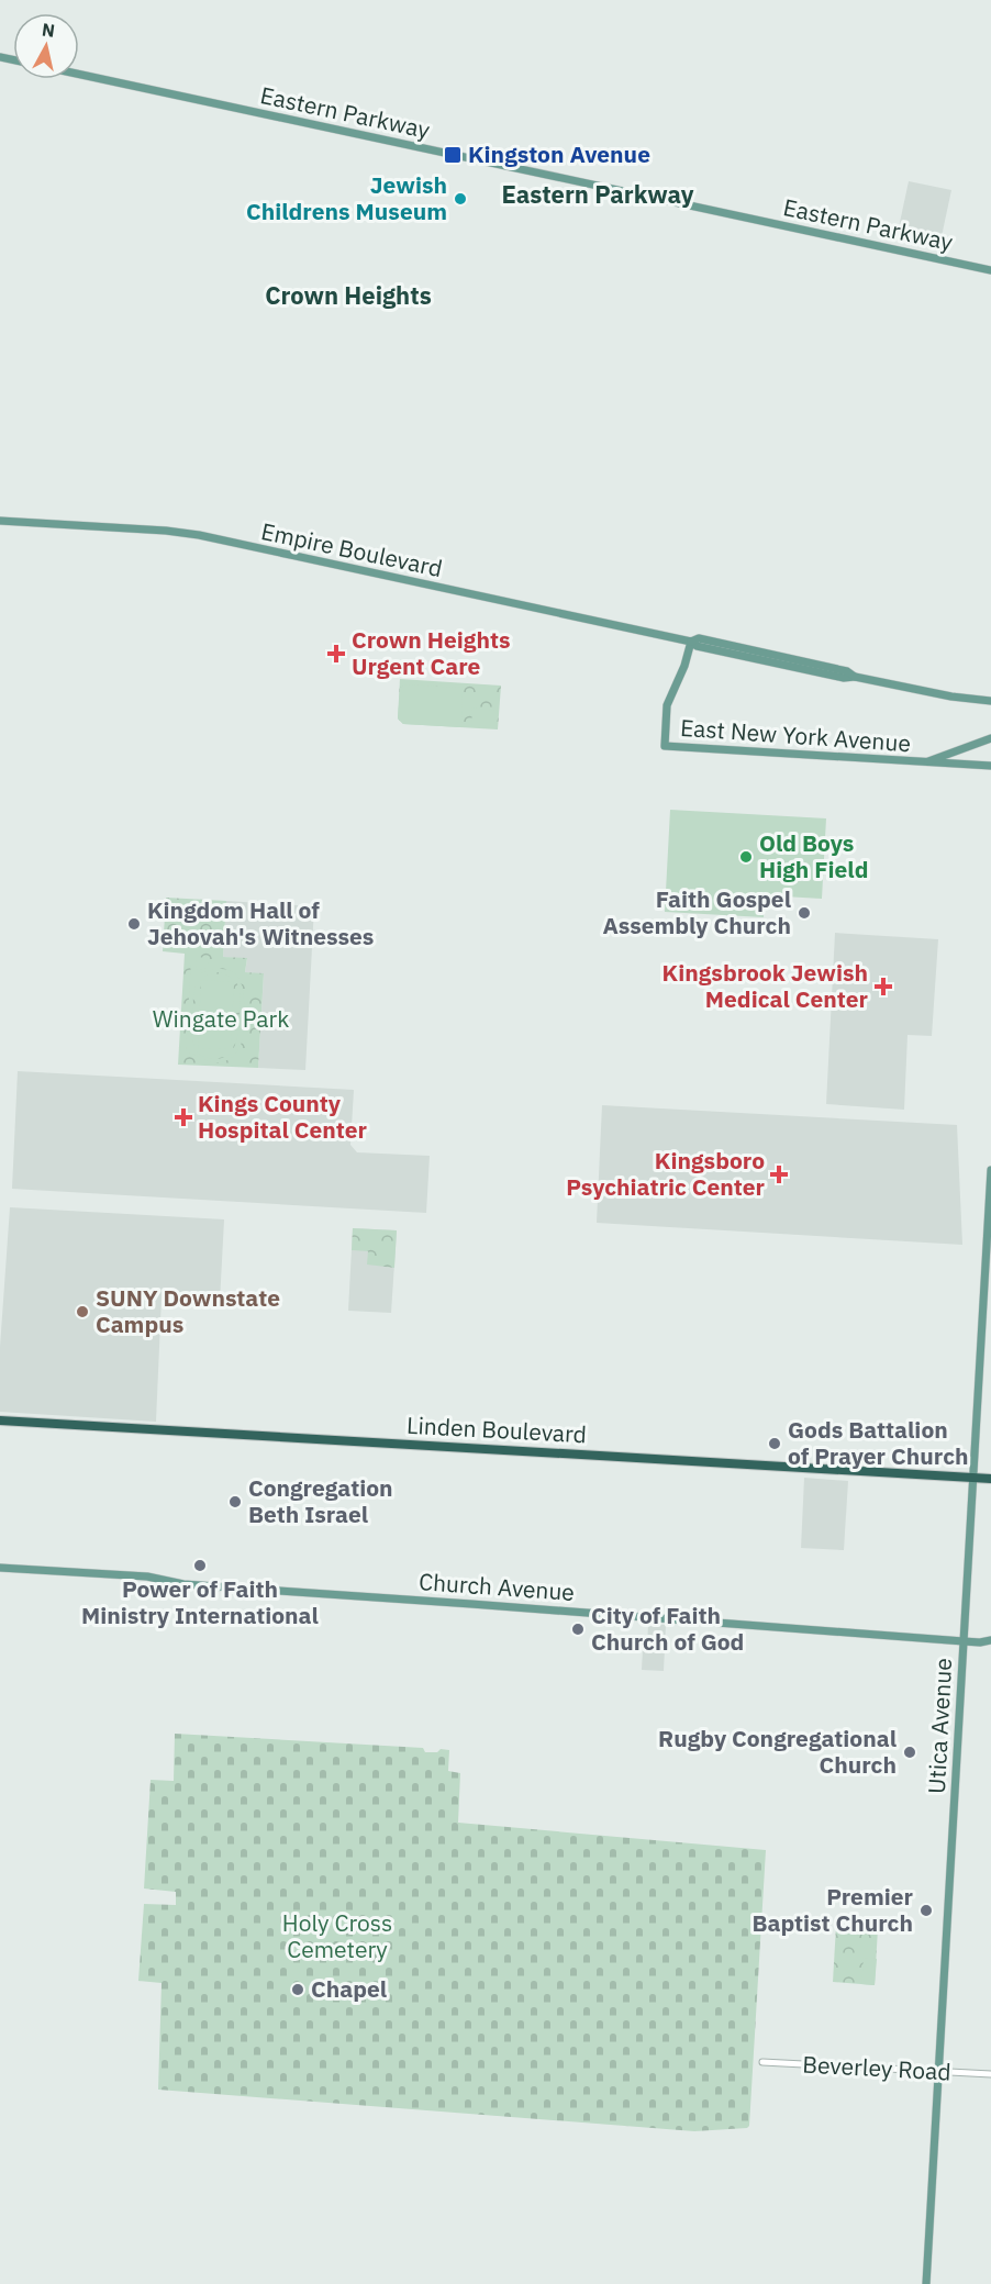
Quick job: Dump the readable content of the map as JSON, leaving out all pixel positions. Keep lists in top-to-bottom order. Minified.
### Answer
{"streets":{"highway":["Linden Boulevard"],"main road":["Eastern Parkway","Empire Boulevard","East New York Avenue","Church Avenue","Utica Avenue"],"street":["Beverley Road"]},"crossings":[["Empire Boulevard","East New York Avenue"],["Linden Boulevard","Utica Avenue"],["Church Avenue","Utica Avenue"],["Utica Avenue","Beverley Road"]],"districts":["Eastern Parkway","Crown Heights"],"parks":["Wingate Park","Holy Cross Cemetery"],"places":{"transit":["Kingston Avenue"],"other":["Jewish Childrens Museum","Old Boys High Field","Faith Gospel Assembly Church","Kingdom Hall of Jehovah's Witnesses","SUNY Downstate Campus","Gods Battalion of Prayer Church","Congregation Beth Israel","Power of Faith Ministry International","City of Faith Church of God","Rugby Congregational Church","Premier Baptist Church","Chapel"],"health":["Crown Heights Urgent Care","Kingsbrook Jewish Medical Center","Kings County Hospital Center","Kingsboro Psychiatric Center"]},"north":"top"}
